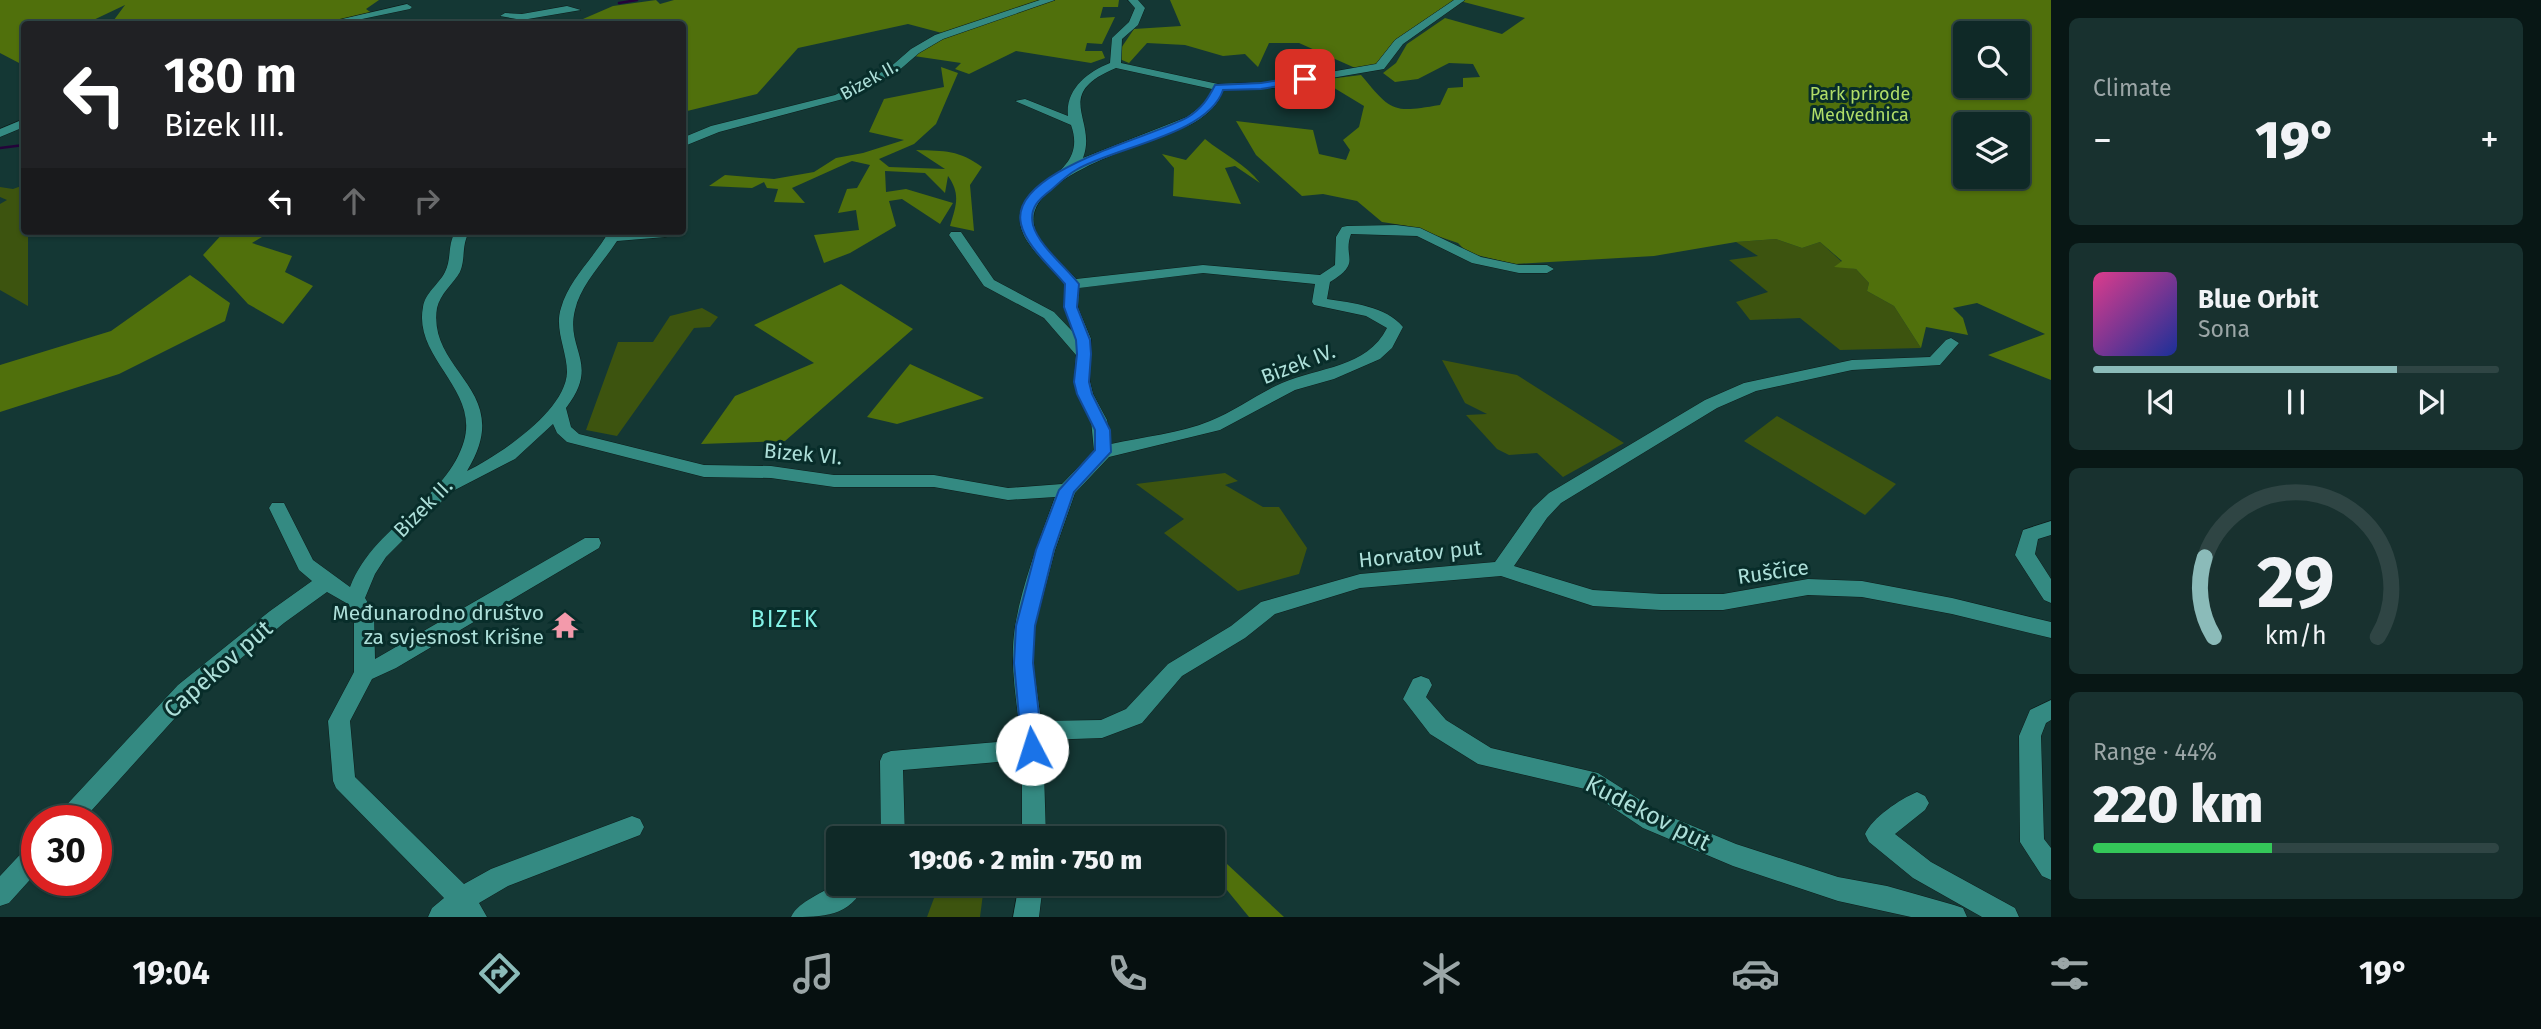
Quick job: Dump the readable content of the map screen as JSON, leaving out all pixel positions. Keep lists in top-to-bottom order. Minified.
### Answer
{"streets":{"street":["Bizek II.","Bizek IV.","Bizek VI.","Horvatov put","Ruščice","Capekov put","Kudekov put"]},"crossings":[["Horvatov put","Ruščice"]],"districts":["BIZEK"],"parks":["Park prirode Medvednica"],"places":{"temple":["Međunarodno društvo za svjesnost Krišne"]},"page":{"tile":["Climate",["Range · 44%","220 km"]],"turn":["180 m","Bizek III."],"heat":["−","19°","+"],"song":["Blue Orbit","Sona"],"limit":"30","trip":"19:06 · 2 min · 750 m","tabs":["19:04","19°"],"gauge":["29","km/h"]}}
